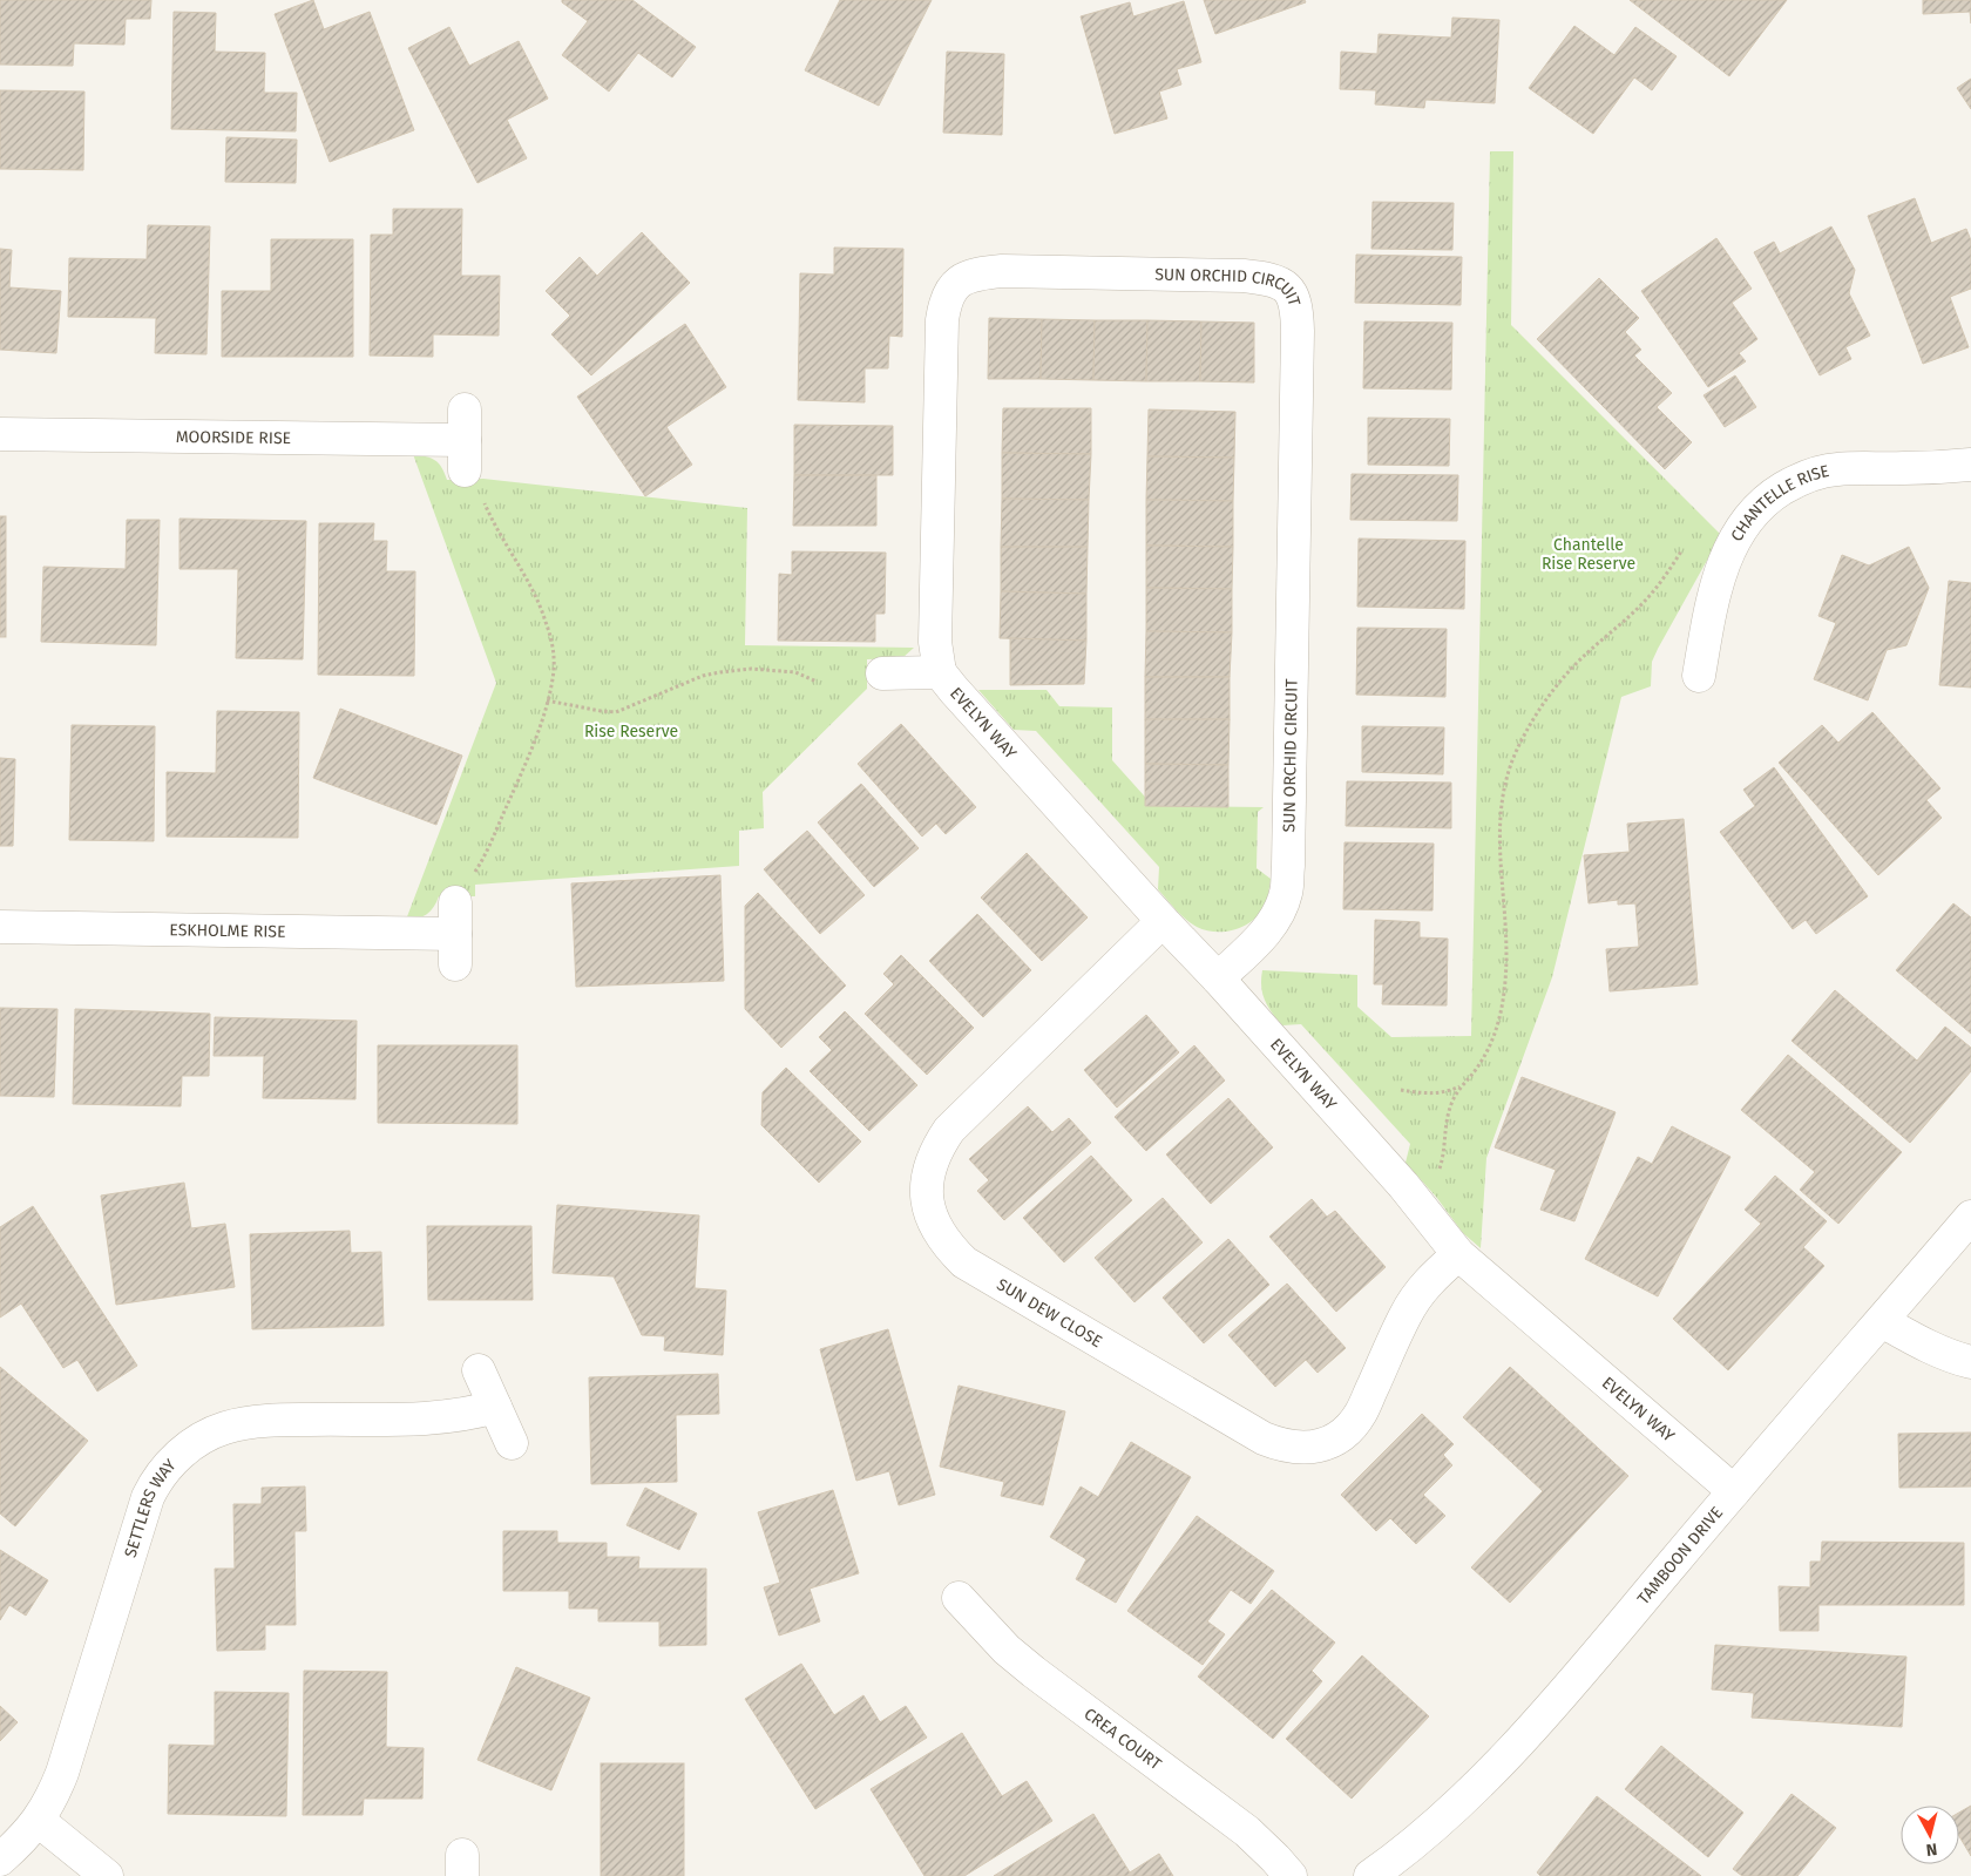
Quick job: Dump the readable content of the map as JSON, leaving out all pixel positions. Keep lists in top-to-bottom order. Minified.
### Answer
{"streets":{"street":["SUN ORCHID CIRCUIT","MOORSIDE RISE","CHANTELLE RISE","EVELYN WAY","ESKHOLME RISE","SUN DEW CLOSE","SETTLERS WAY","TAMBOON DRIVE","CREA COURT"]},"crossings":[["SUN ORCHID CIRCUIT","EVELYN WAY"],["EVELYN WAY","SUN DEW CLOSE"],["EVELYN WAY","TAMBOON DRIVE"]],"parks":["Chantelle Rise Reserve","Rise Reserve"],"north":"bottom"}
